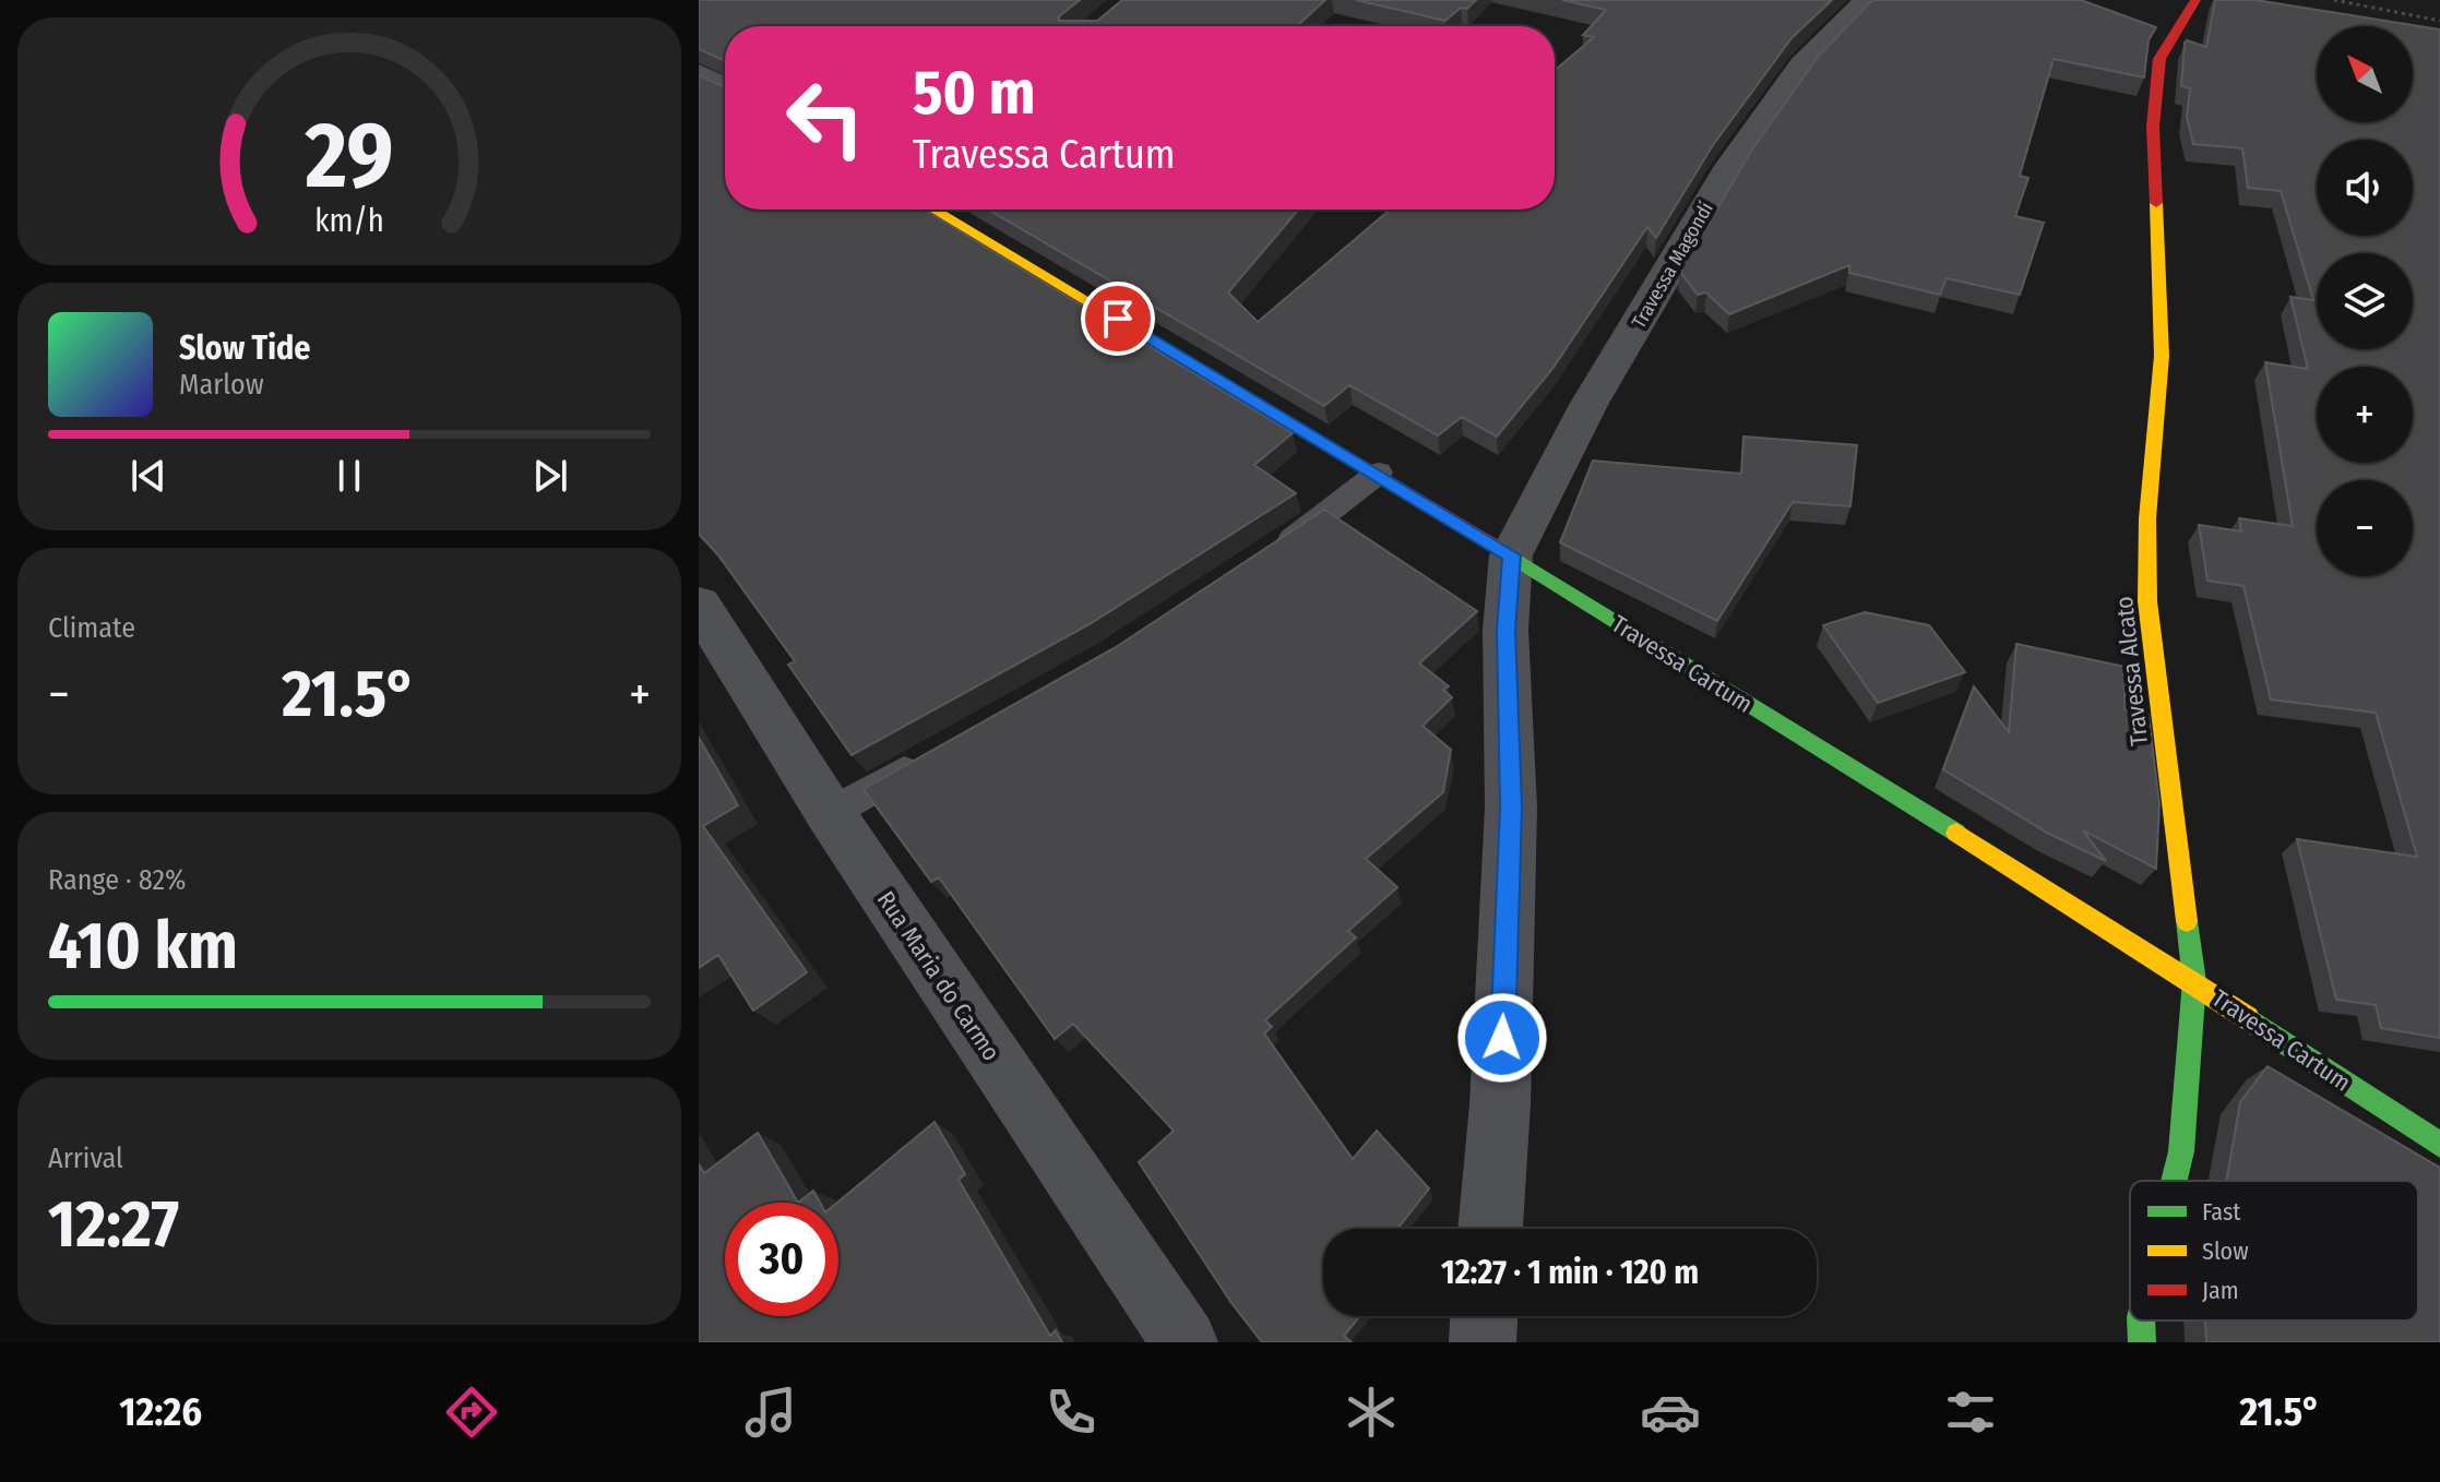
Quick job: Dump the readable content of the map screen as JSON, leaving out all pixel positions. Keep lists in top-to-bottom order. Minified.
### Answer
{"streets":{"street":["Travessa Magondi","Travessa Cartum","Travessa Alcato","Rua Maria do Carmo"]},"crossings":[["Travessa Magondi","Travessa Cartum"],["Travessa Cartum","Travessa Alcato"]],"legend":["Fast","Slow","Jam"],"north":"top left","page":{"map_buttons":["+","−"],"turn":["50 m","Travessa Cartum"],"song":["Slow Tide","Marlow"],"tile":["Climate",["Range · 82%","410 km"],["Arrival","12:27"]],"heat":["−","21.5°","+"],"limit":"30","trip":"12:27 · 1 min · 120 m","tabs":["12:26","21.5°"],"gauge":["29","km/h"]}}
